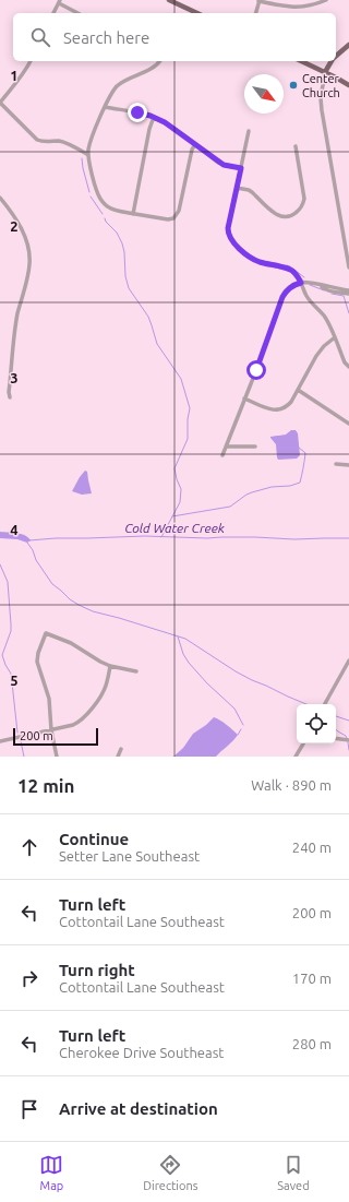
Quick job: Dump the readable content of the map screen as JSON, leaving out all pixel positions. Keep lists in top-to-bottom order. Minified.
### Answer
{"water":["Cold Water Creek"],"places":["Center Church"],"scale_bar":"200 m","north":"bottom right","page":{"search":"Search here","scale":"200 m","heading":["12 min","Walk · 890 m"],"list":[["Continue","Setter Lane Southeast","240 m"],["Turn left","Cottontail Lane Southeast","200 m"],["Turn right","Cottontail Lane Southeast","170 m"],["Turn left","Cherokee Drive Southeast","280 m"],"Arrive at destination"],"nav":["Map","Directions","Saved"]},"grid":{"rows":["1","2","3","4","5"]}}
